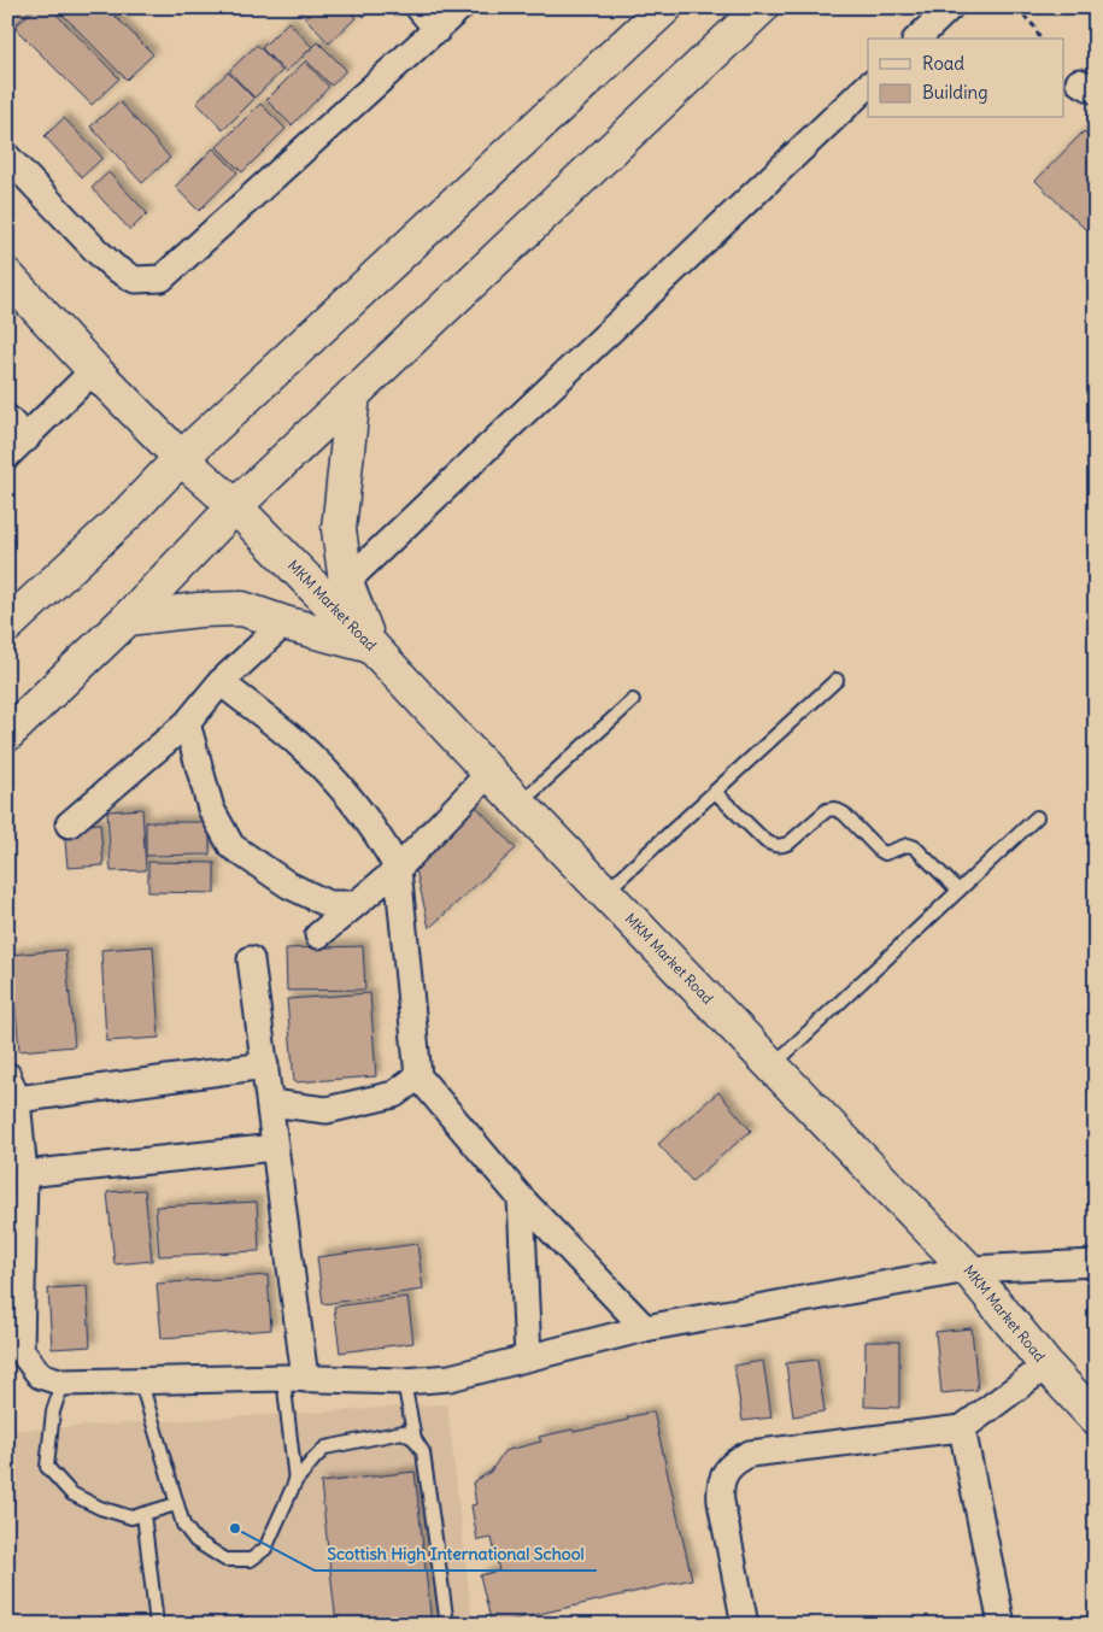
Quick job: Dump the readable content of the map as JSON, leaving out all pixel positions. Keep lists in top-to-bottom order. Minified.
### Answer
{"streets":{"main road":["MKM Market Road"]},"places":["Scottish High International School"],"legend":["Road","Building"]}
